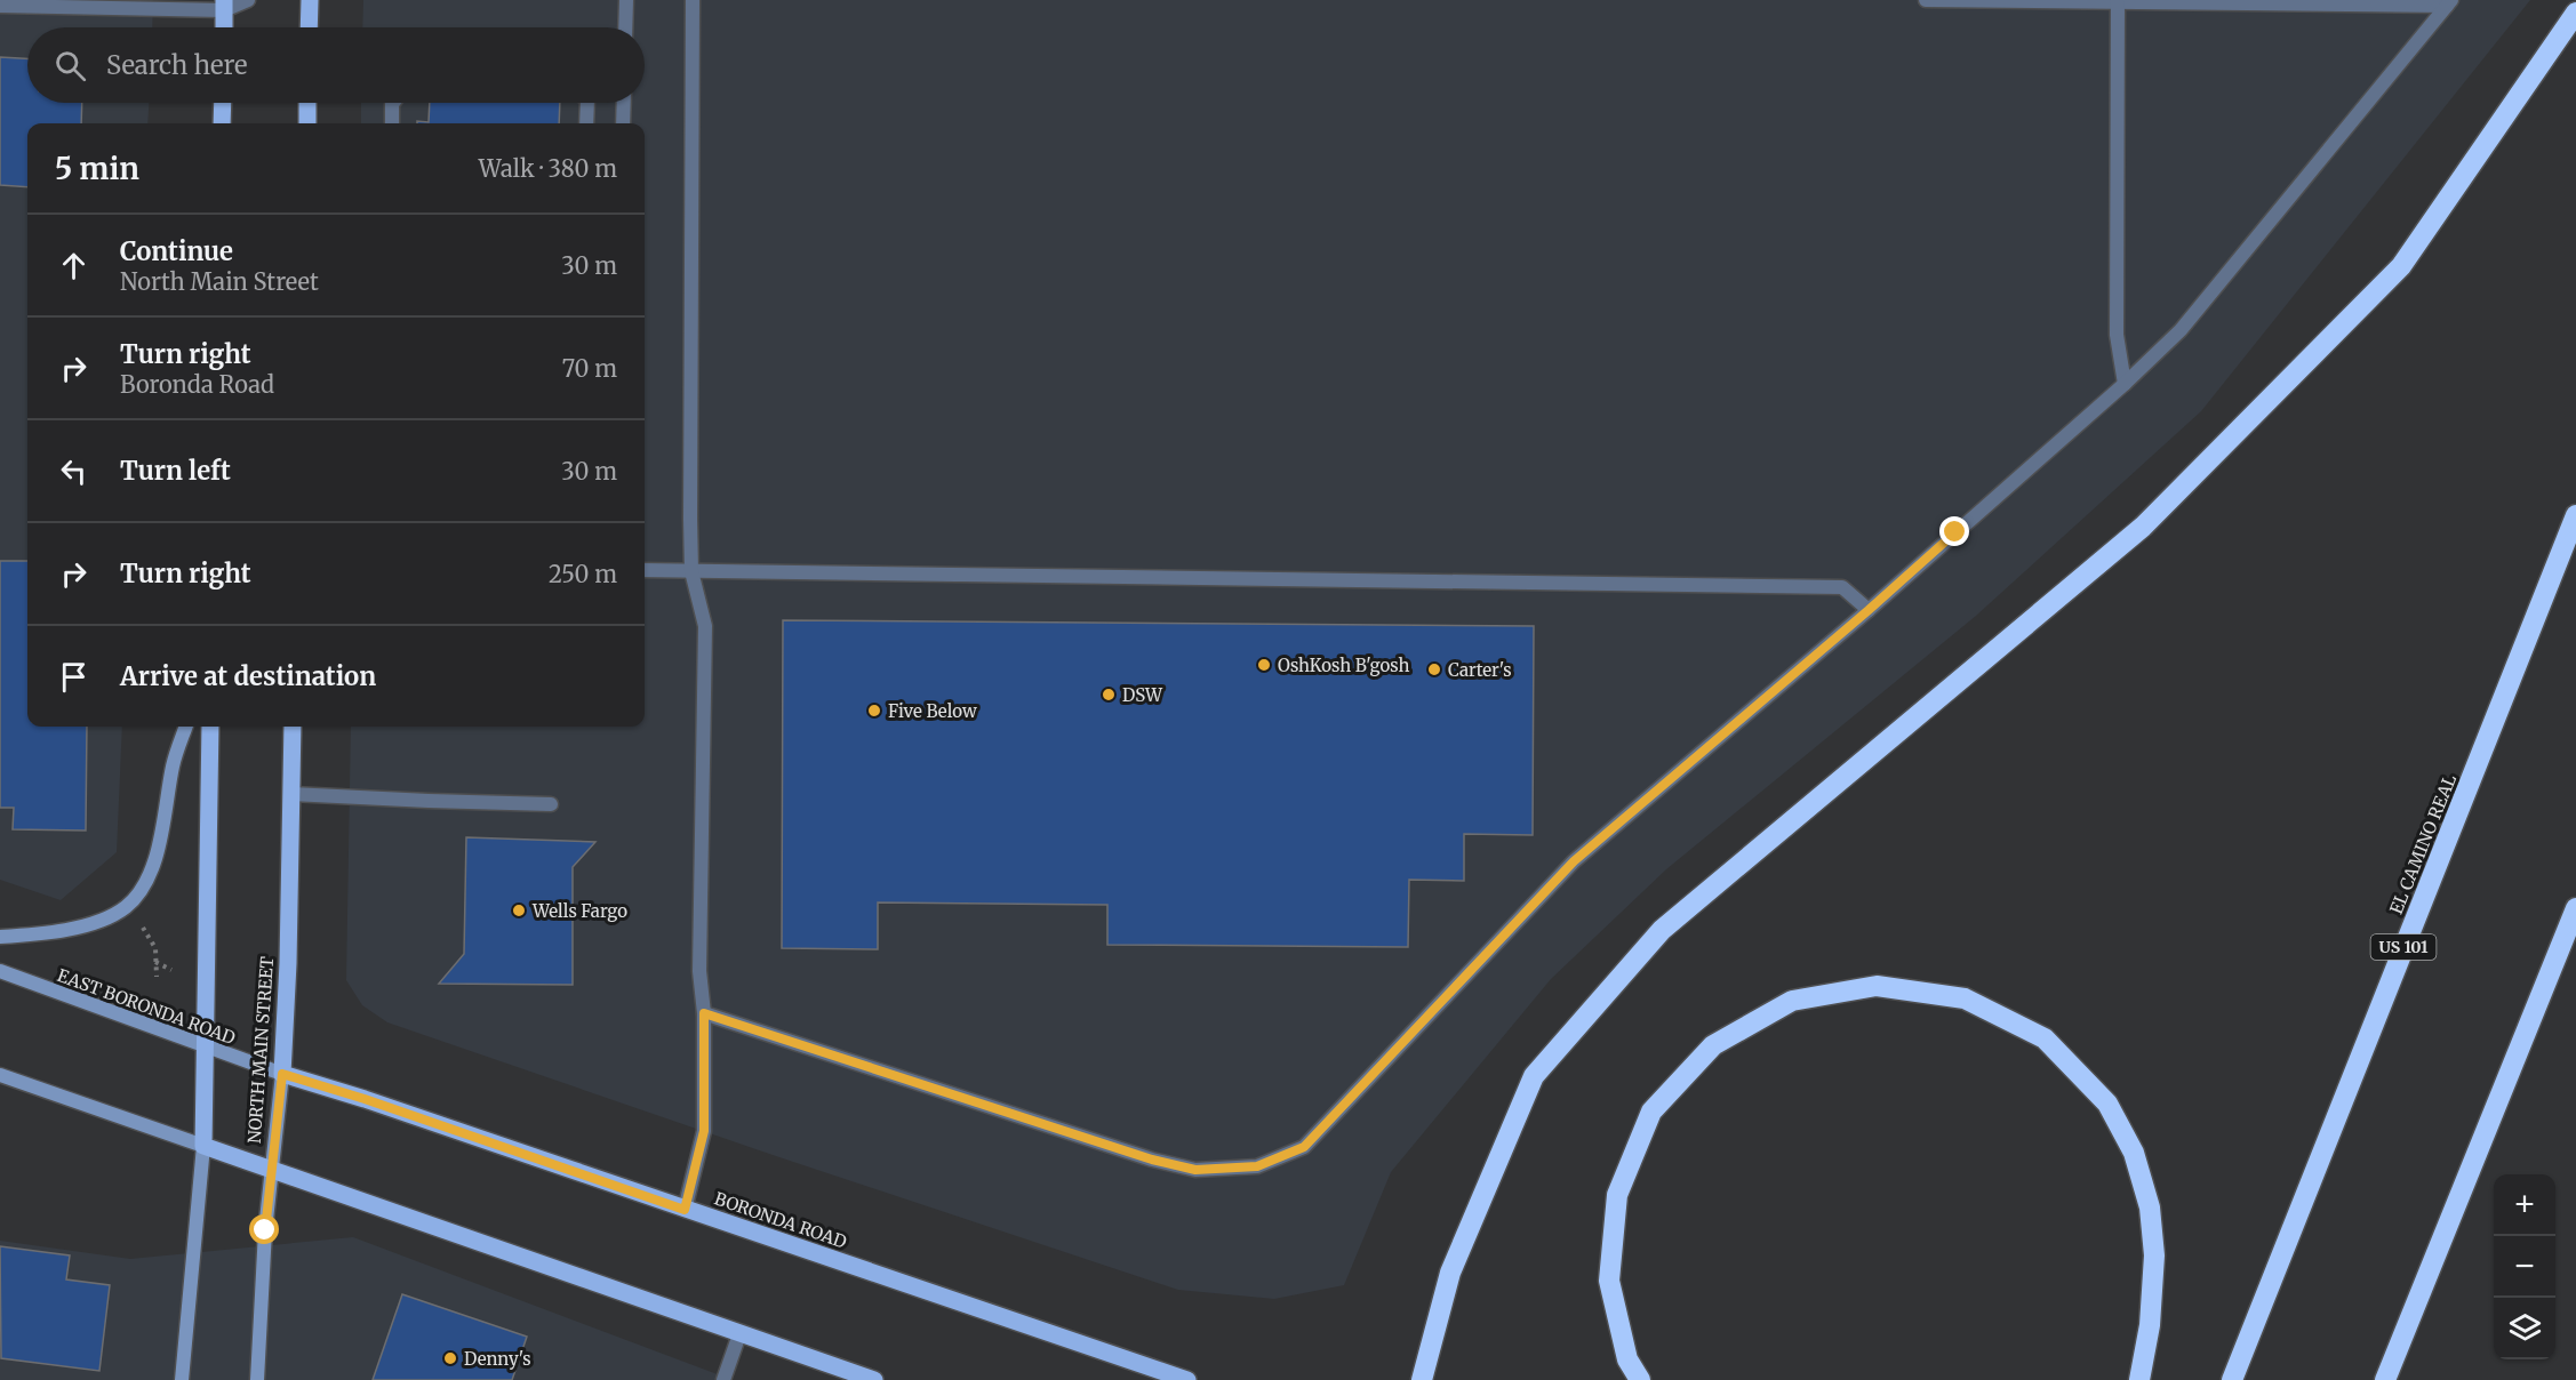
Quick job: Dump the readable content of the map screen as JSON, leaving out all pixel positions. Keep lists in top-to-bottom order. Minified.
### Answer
{"streets":{"highway":["EL CAMINO REAL","US 101"],"main road":["EAST BORONDA ROAD","NORTH MAIN STREET","BORONDA ROAD"]},"crossings":[["EAST BORONDA ROAD","NORTH MAIN STREET"],["EAST BORONDA ROAD","BORONDA ROAD"],["NORTH MAIN STREET","BORONDA ROAD"]],"places":["OshKosh B'gosh","Carter's","DSW","Five Below","Wells Fargo","Denny's"],"page":{"search":"Search here","heading":["5 min","Walk · 380 m"],"list":[["Continue","North Main Street","30 m"],["Turn right","Boronda Road","70 m"],["Turn left","30 m"],["Turn right","250 m"],"Arrive at destination"],"map_buttons":["+","−"]}}
